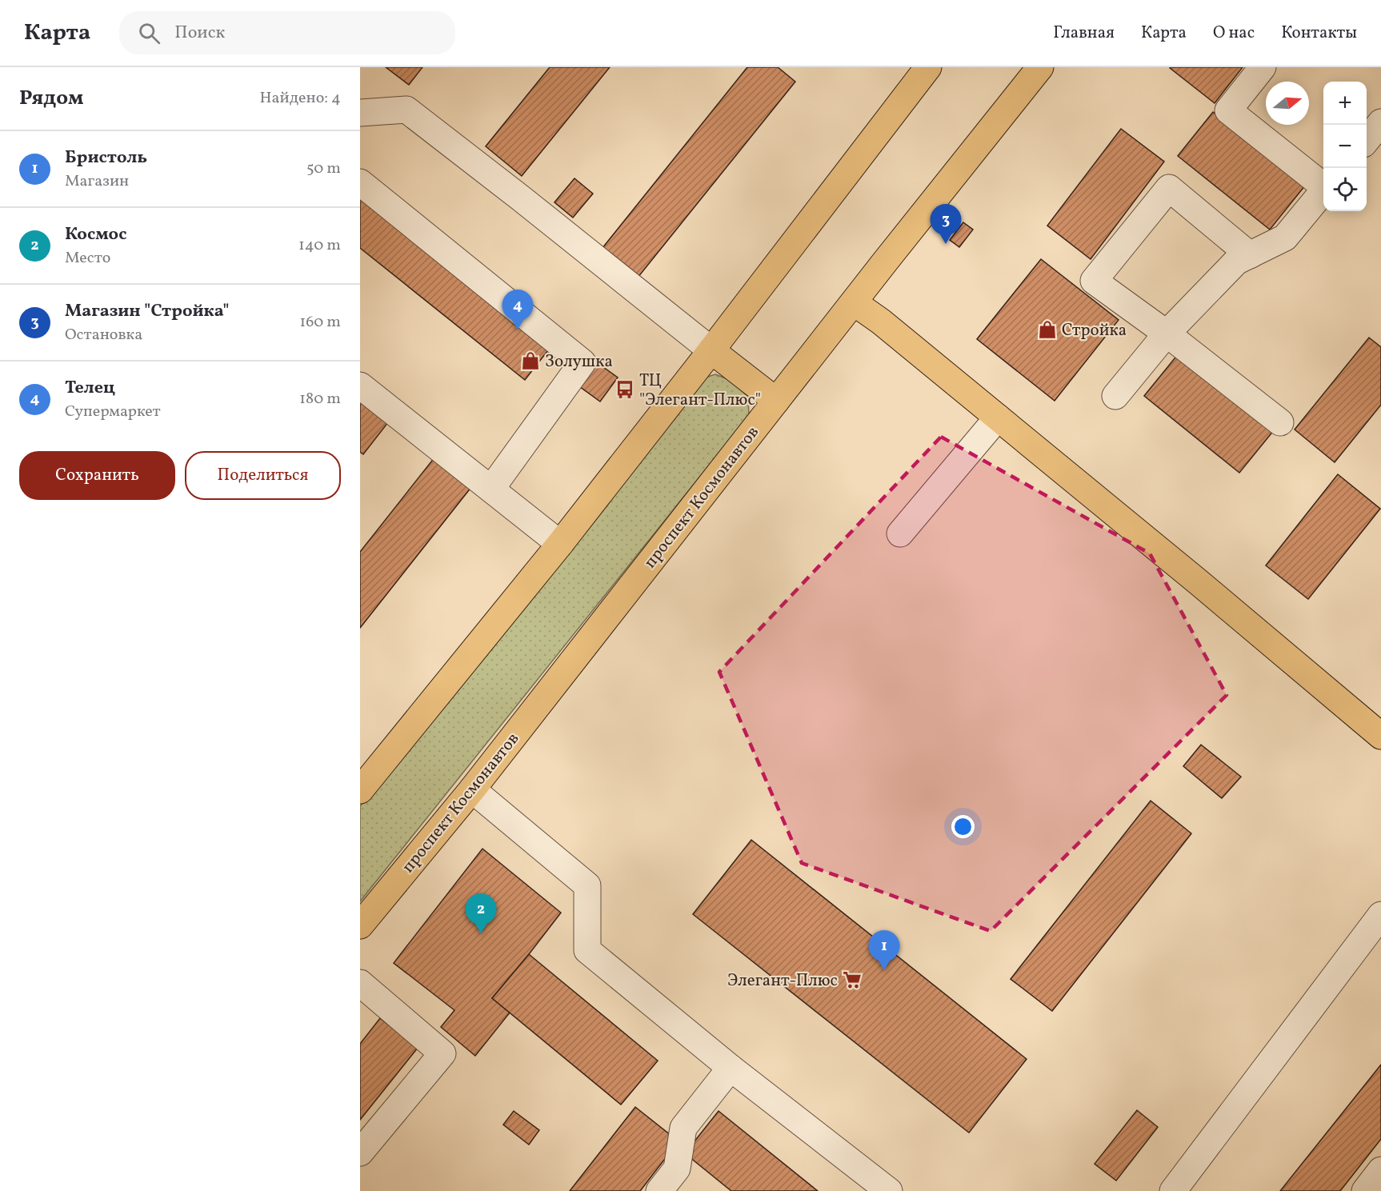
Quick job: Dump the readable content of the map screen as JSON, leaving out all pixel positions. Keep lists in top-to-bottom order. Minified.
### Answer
{"streets":{"main road":["проспект Космонавтов"]},"places":{"shop":["Стройка","Золушка"],"bus stop":["ТЦ \"Элегант-Плюс\""],"supermarket":["Элегант-Плюс"]},"north":"right","page":{"header":"Карта","search":"Поиск","nav":["Главная","Карта","О нас","Контакты"],"heading":["Рядом","Найдено: 4"],"map_buttons":["+","−"],"list":[{"mark":"1","name":"Бристоль","note":"Магазин","value":"50 m"},{"mark":"2","name":"Космос","note":"Место","value":"140 m"},{"mark":"3","name":"Магазин \"Стройка\"","note":"Остановка","value":"160 m"},{"mark":"4","name":"Телец","note":"Супермаркет","value":"180 m"}],"pins":["3","4","2","1"],"buttons":["Сохранить","Поделиться"]}}
